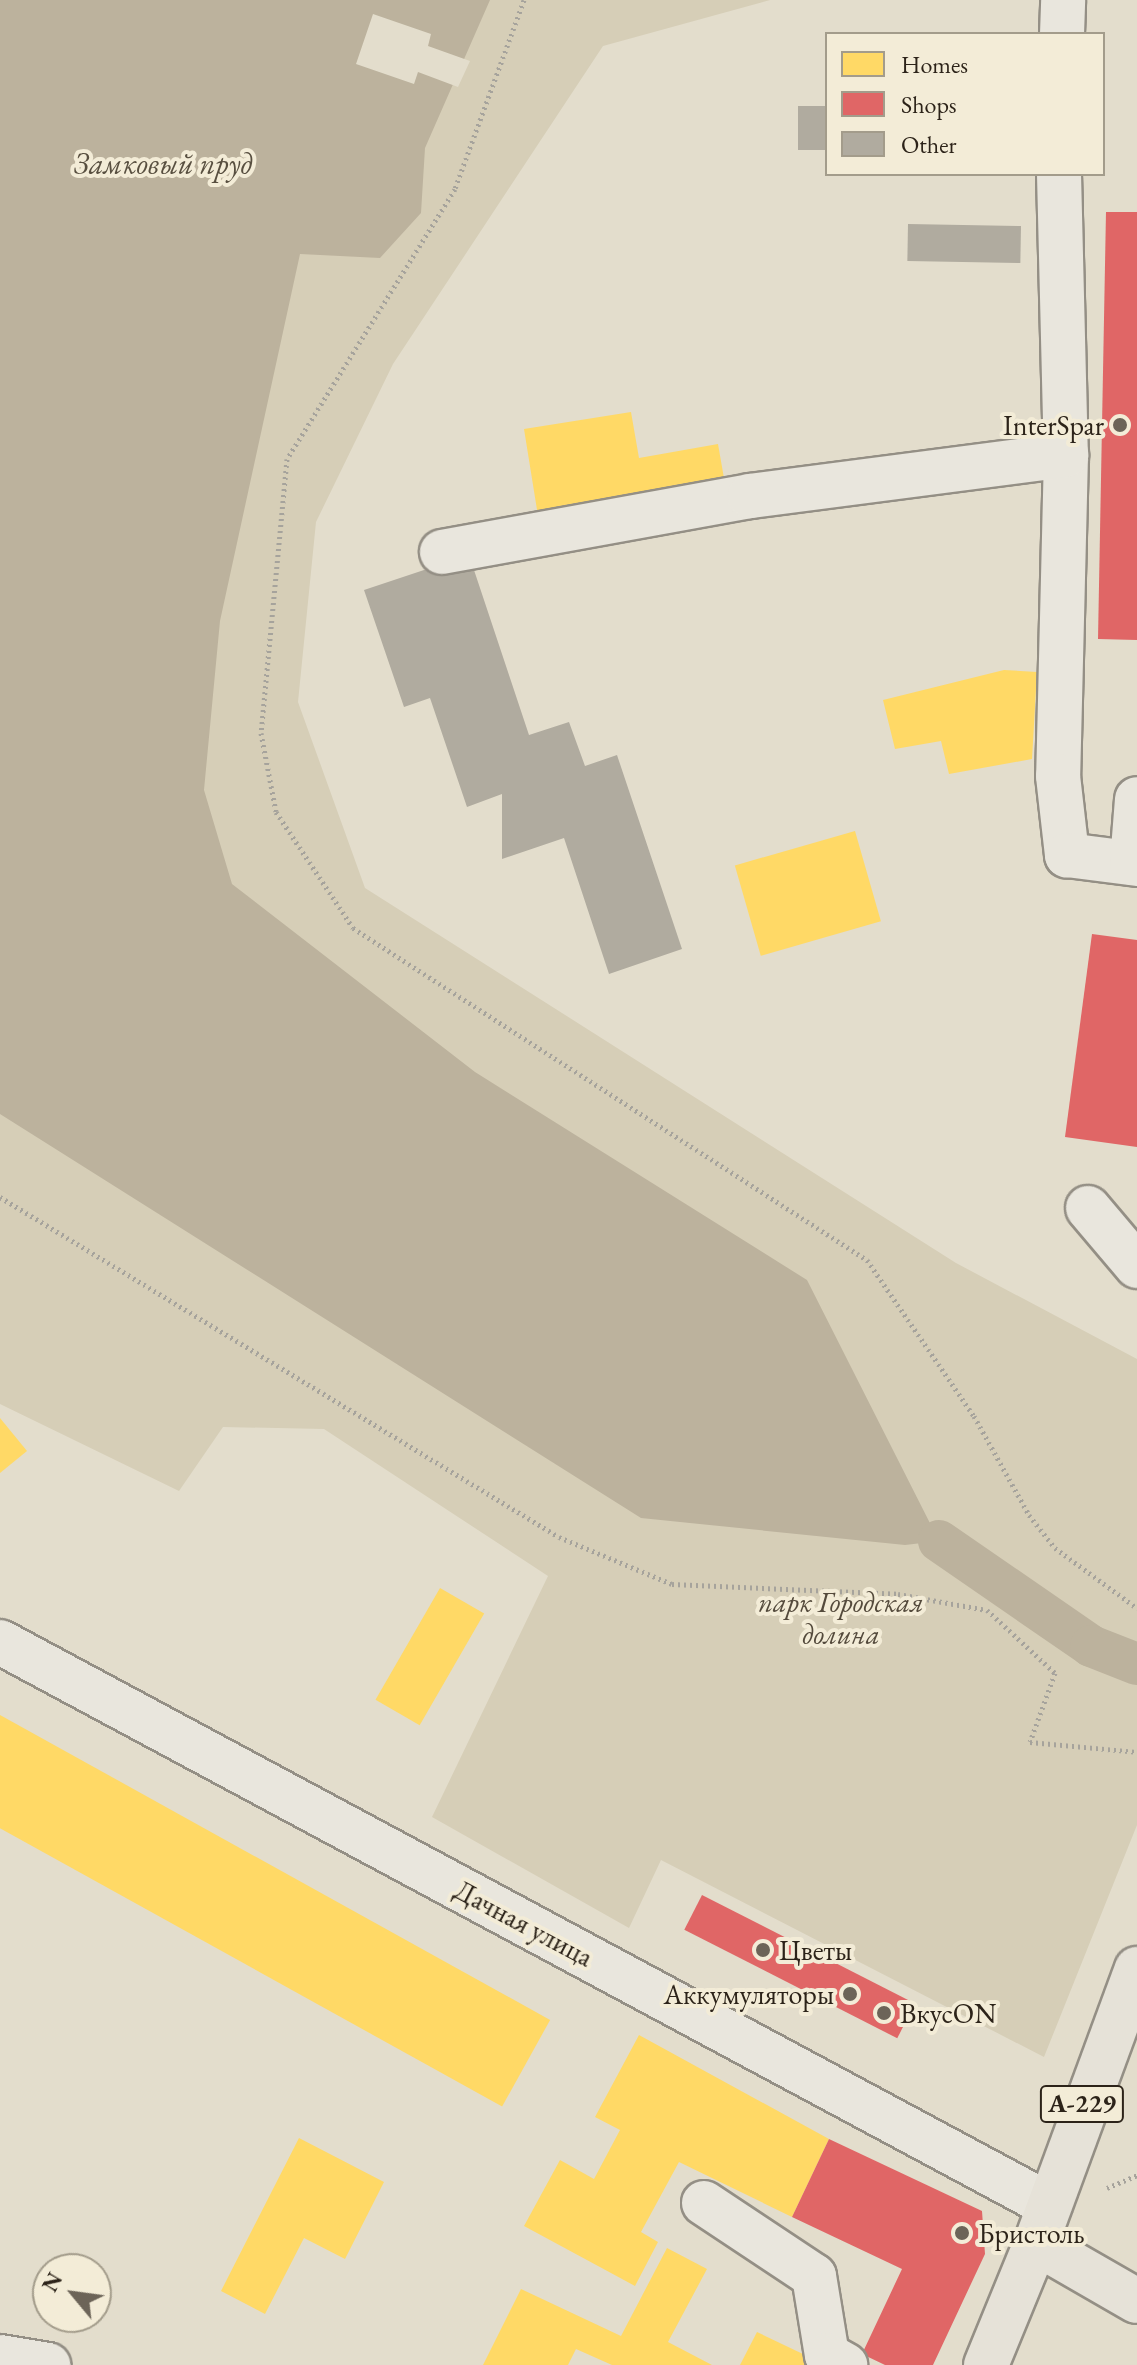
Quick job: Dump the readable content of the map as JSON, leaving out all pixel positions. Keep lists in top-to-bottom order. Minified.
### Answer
{"streets":{"main road":["А-229"],"street":["Дачная улица"]},"crossings":[["Дачная улица","А-229"]],"water":["Замковый пруд"],"parks":["парк Городская долина"],"places":["InterSpar","Цветы","Аккумуляторы","ВкусON","Бристоль"],"legend":["Homes","Shops","Other"],"north":"top left"}
